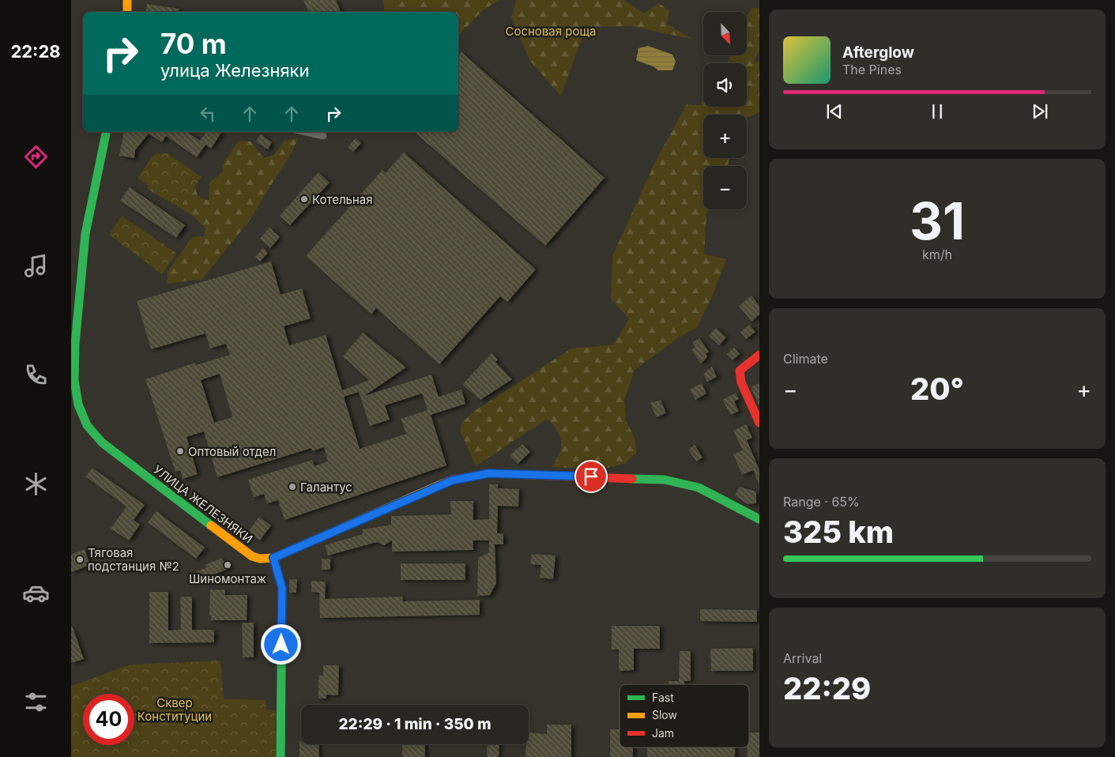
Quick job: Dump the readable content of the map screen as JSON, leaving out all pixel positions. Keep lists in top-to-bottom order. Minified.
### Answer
{"streets":{"street":["УЛИЦА ЖЕЛЕЗНЯКИ"]},"parks":["Сосновая роща","Сквер Конституции"],"places":["Котельная","Оптовый отдел","Галантус","Тяговая подстанция №2","Шиномонтаж"],"legend":["Fast","Slow","Jam"],"north":"bottom right","page":{"tabs":"22:28","map_buttons":["+","−"],"turn":["70 m","улица Железняки"],"song":["Afterglow","The Pines"],"tile":[["31","km/h"],"Climate",["Range · 65%","325 km"],["Arrival","22:29"]],"heat":["−","20°","+"],"limit":"40","trip":"22:29 · 1 min · 350 m"}}
